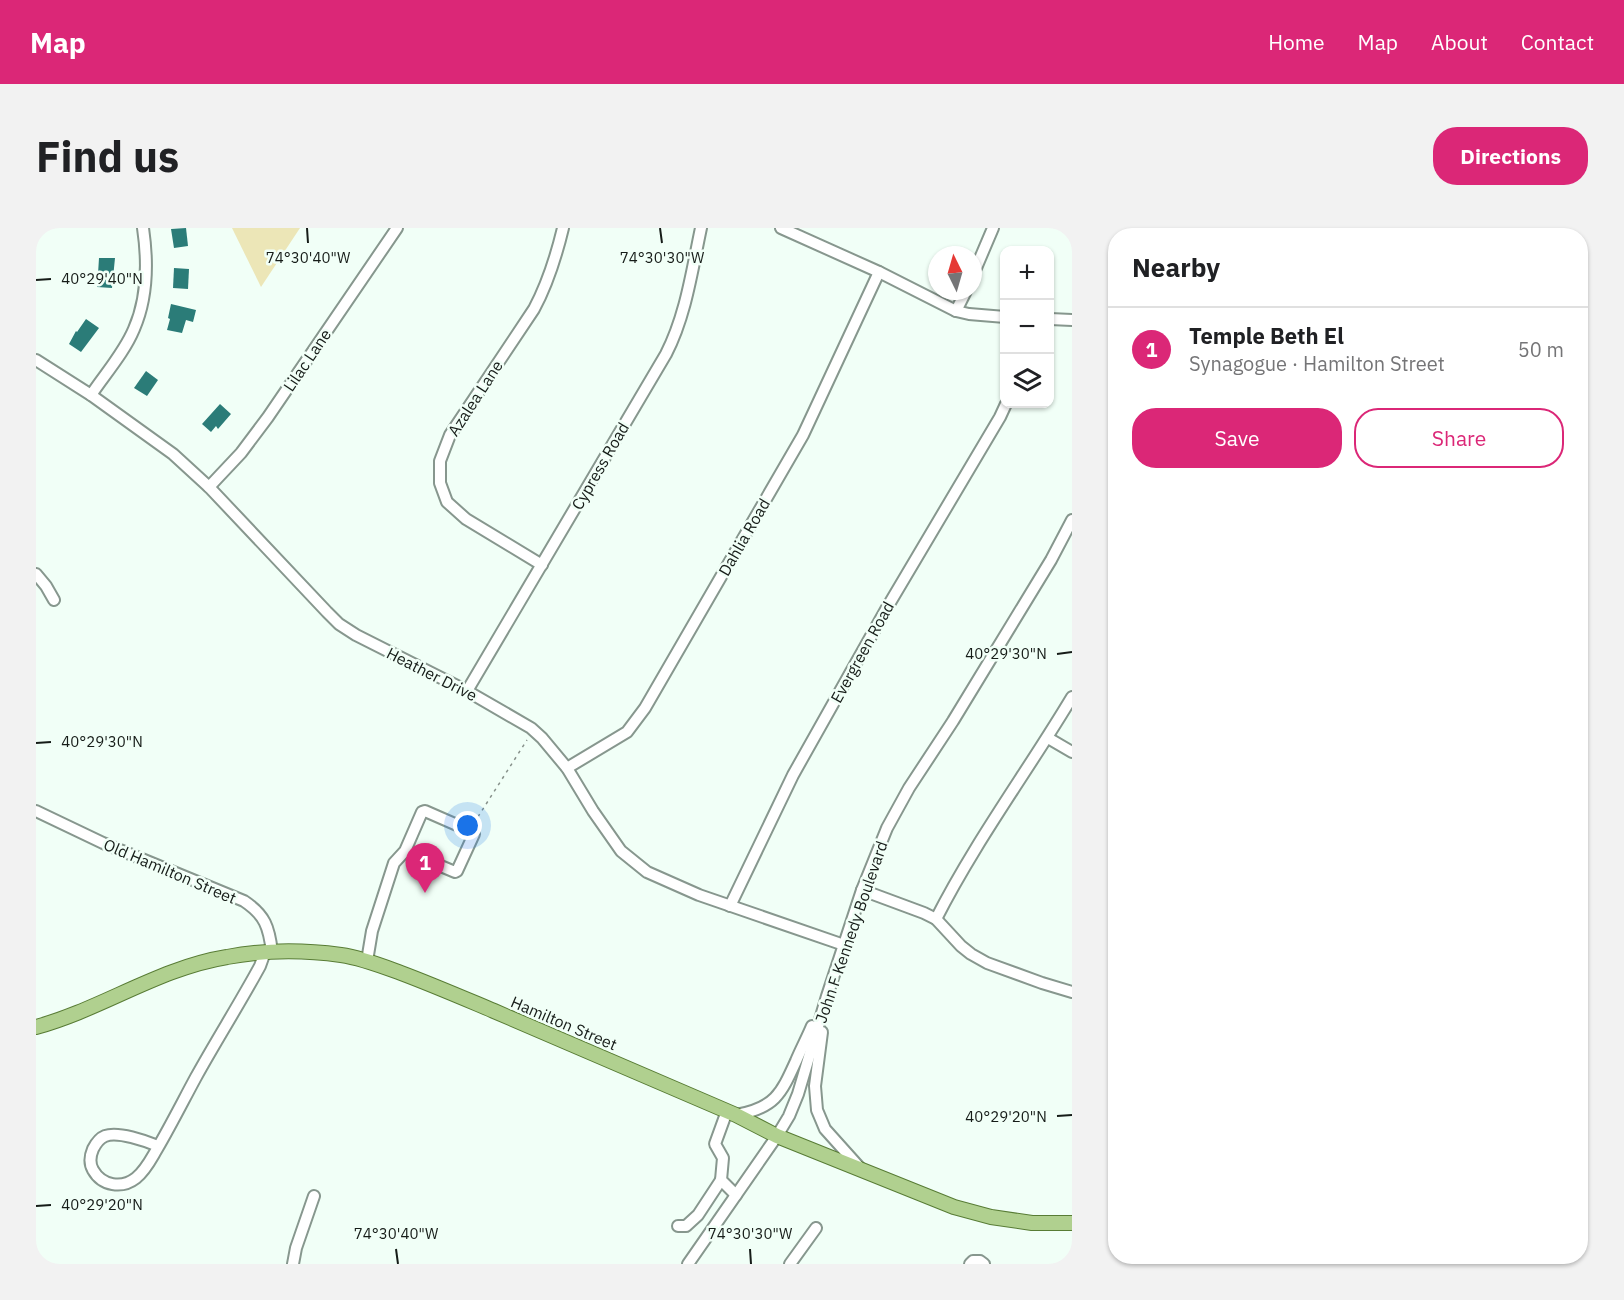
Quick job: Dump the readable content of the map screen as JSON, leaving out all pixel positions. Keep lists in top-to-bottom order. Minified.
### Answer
{"streets":{"main road":["Hamilton Street"],"street":["Lilac Lane","Azalea Lane","Cypress Road","Dahlia Road","Evergreen Road","Heather Drive","Old Hamilton Street","John F Kennedy Boulevard"]},"crossings":[["Lilac Lane","Heather Drive"],["Azalea Lane","Cypress Road"],["Cypress Road","Heather Drive"],["Dahlia Road","Heather Drive"],["Evergreen Road","Heather Drive"],["Heather Drive","John F Kennedy Boulevard"],["Old Hamilton Street","Hamilton Street"],["John F Kennedy Boulevard","Hamilton Street"]],"north":"top","page":{"header":"Map","nav":["Home","Map","About","Contact"],"buttons":["Directions",["Save","Share"]],"title":"Find us","heading":"Nearby","map_buttons":["+","−"],"list":[{"mark":"1","name":"Temple Beth El","note":"Synagogue · Hamilton Street","value":"50 m"}],"pins":"1"},"coordinates":["74°30'40\"W","74°30'30\"W","40°29'40\"N","40°29'30\"N","40°29'20\"N"]}
